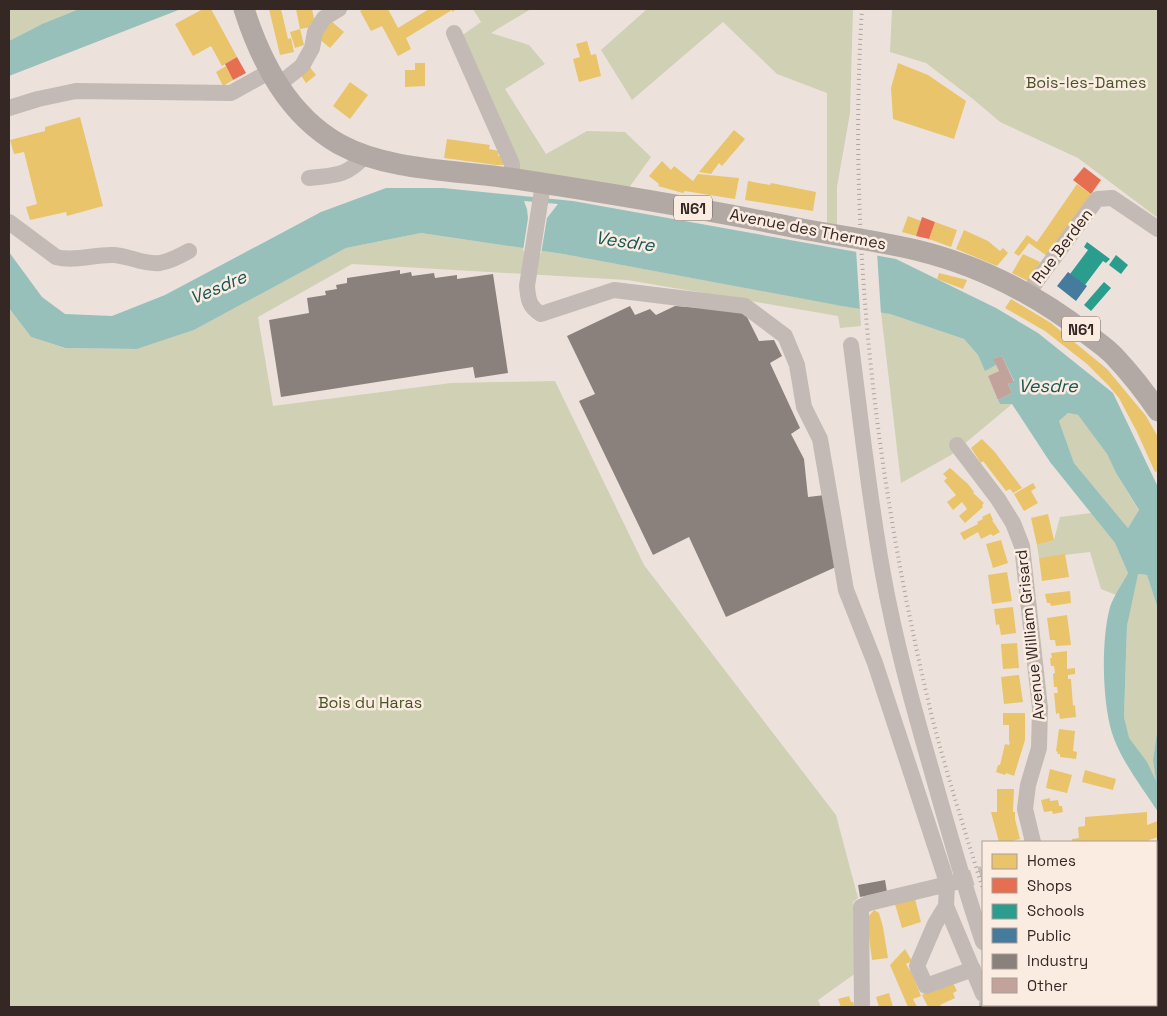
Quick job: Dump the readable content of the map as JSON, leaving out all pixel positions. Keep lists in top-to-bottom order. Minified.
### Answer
{"streets":{"main road":["N61","Avenue des Thermes"],"street":["Rue Berden","Avenue William Grisard"]},"crossings":[["Avenue des Thermes","Rue Berden"]],"water":["Vesdre"],"parks":["Bois-les-Dames","Bois du Haras"],"legend":["Homes","Shops","Schools","Public","Industry","Other"]}
